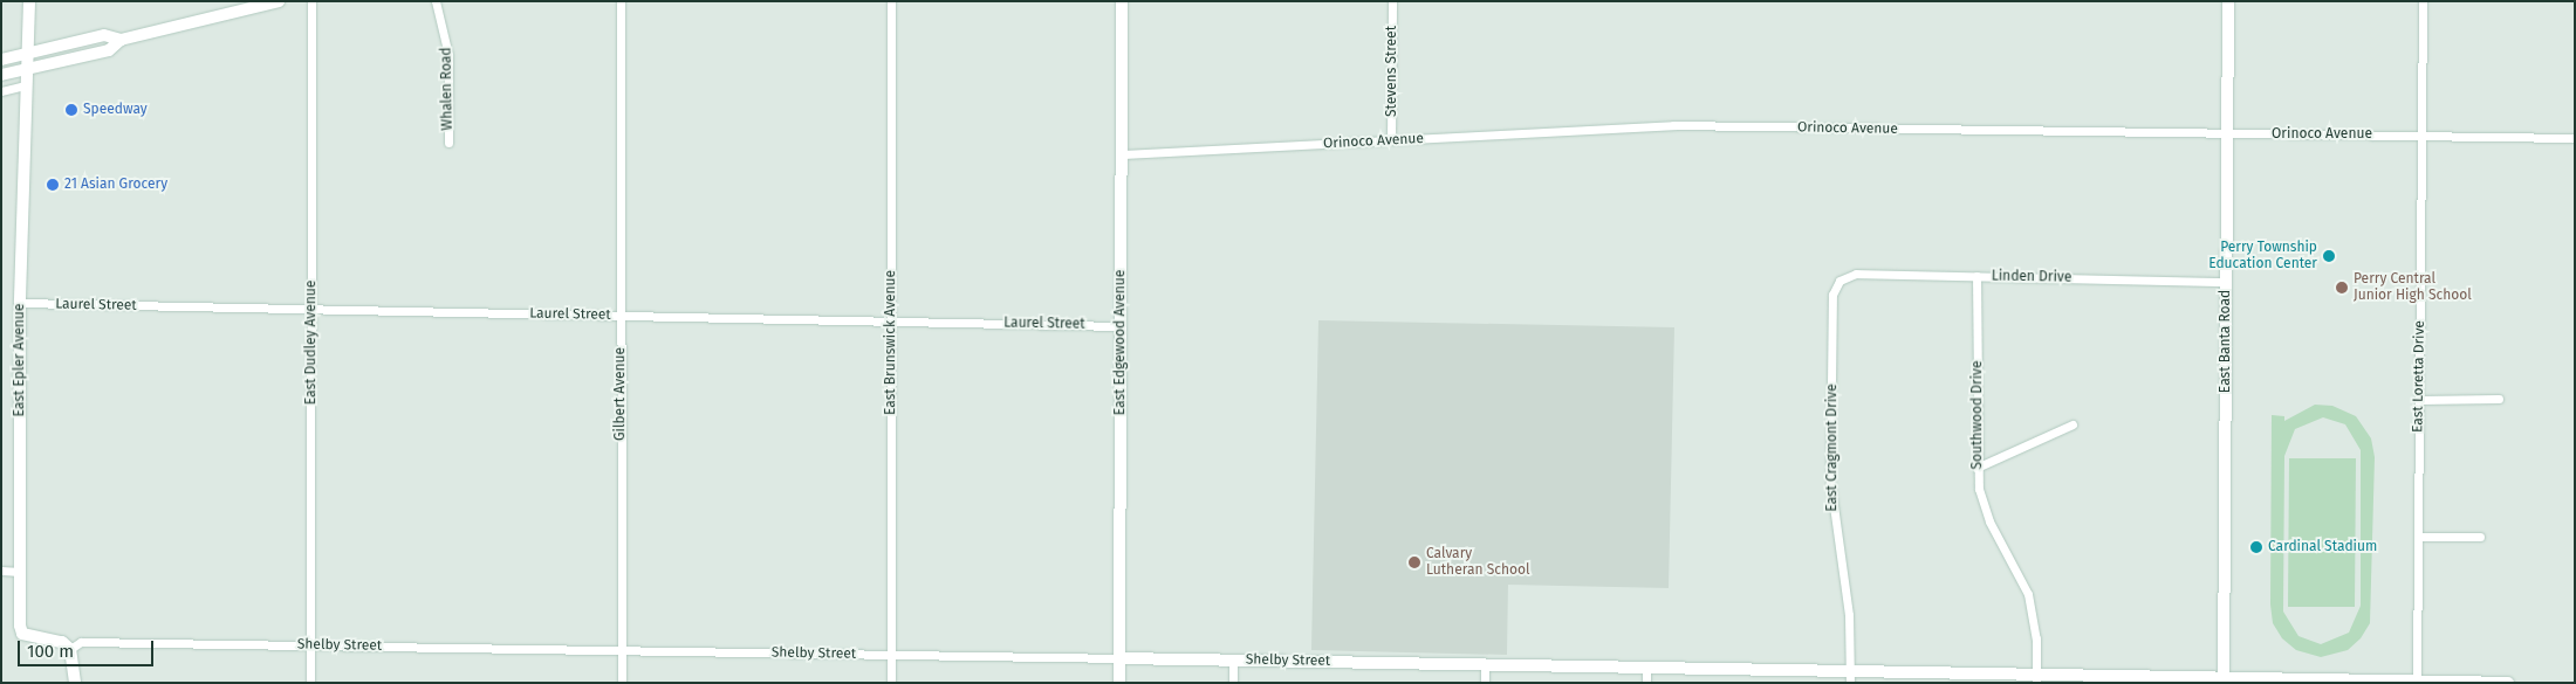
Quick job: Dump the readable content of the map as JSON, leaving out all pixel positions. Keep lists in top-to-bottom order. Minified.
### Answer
{"streets":{"street":["Stevens Street","Whalen Road","Orinoco Avenue","Linden Drive","Laurel Street","East Banta Road","East Dudley Avenue","East Brunswick Avenue","East Edgewood Avenue","East Epler Avenue","East Loretta Drive","Gilbert Avenue","Southwood Drive","East Cragmont Drive","Shelby Street"]},"crossings":[["Stevens Street","Orinoco Avenue"],["Orinoco Avenue","East Banta Road"],["Orinoco Avenue","East Edgewood Avenue"],["Orinoco Avenue","East Loretta Drive"],["Linden Drive","East Banta Road"],["Linden Drive","Southwood Drive"],["Linden Drive","East Cragmont Drive"],["Laurel Street","East Dudley Avenue"],["Laurel Street","East Brunswick Avenue"],["Laurel Street","East Edgewood Avenue"],["Laurel Street","East Epler Avenue"],["Laurel Street","Gilbert Avenue"],["East Banta Road","Shelby Street"],["East Dudley Avenue","Shelby Street"],["East Brunswick Avenue","Shelby Street"],["East Edgewood Avenue","Shelby Street"],["East Epler Avenue","Shelby Street"],["East Loretta Drive","Shelby Street"],["Gilbert Avenue","Shelby Street"],["Southwood Drive","Shelby Street"],["East Cragmont Drive","Shelby Street"]],"places":["Speedway","21 Asian Grocery","Perry Township Education Center","Perry Central Junior High School","Cardinal Stadium","Calvary Lutheran School"],"scale_bar":"100 m"}
